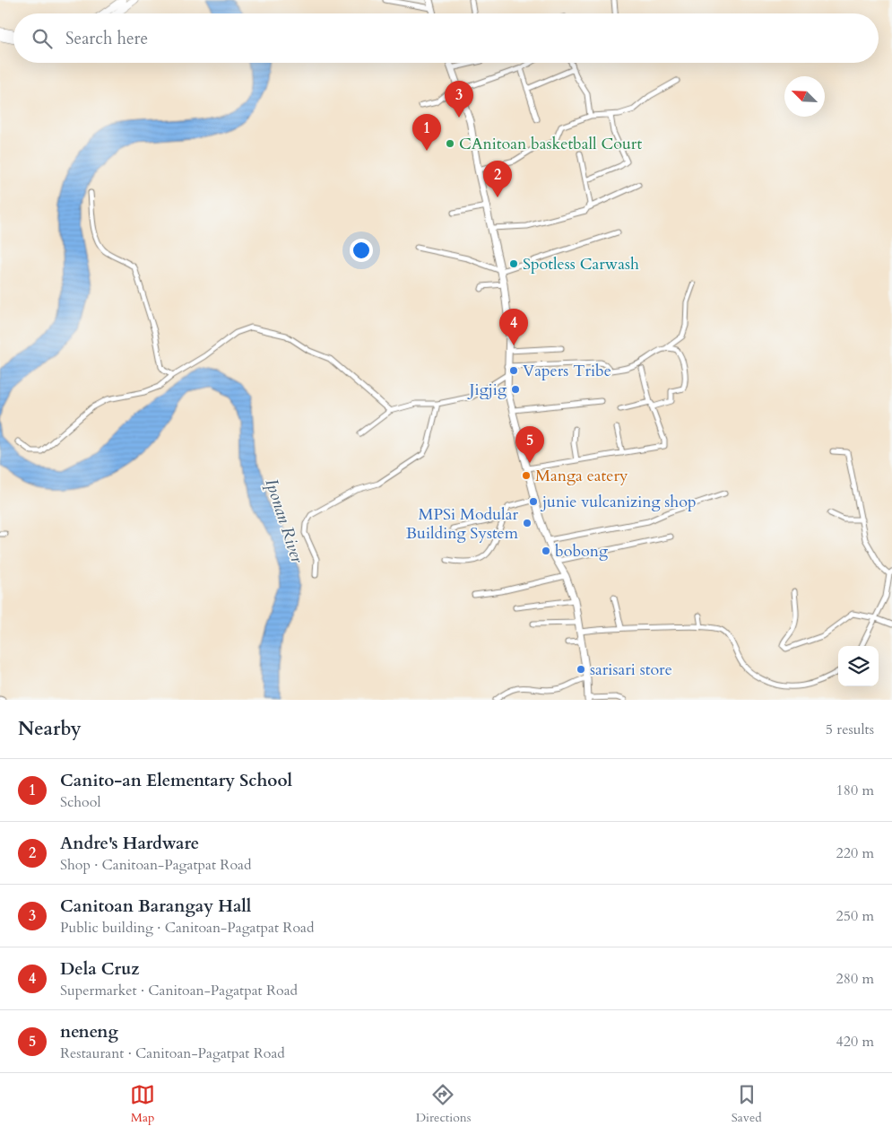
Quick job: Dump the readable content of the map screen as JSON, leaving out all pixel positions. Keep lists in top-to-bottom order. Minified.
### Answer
{"water":["Iponan River"],"places":["CAnitoan basketball Court","Spotless Carwash","Vapers Tribe","Jigjig","Manga eatery","junie vulcanizing shop","MPSi Modular Building System","bobong","sarisari store"],"north":"top left","page":{"search":"Search here","pins":["3","1","2","4","5"],"heading":["Nearby","5 results"],"list":[{"mark":"1","name":"Canito-an Elementary School","note":"School","value":"180 m"},{"mark":"2","name":"Andre's Hardware","note":"Shop · Canitoan-Pagatpat Road","value":"220 m"},{"mark":"3","name":"Canitoan Barangay Hall","note":"Public building · Canitoan-Pagatpat Road","value":"250 m"},{"mark":"4","name":"Dela Cruz","note":"Supermarket · Canitoan-Pagatpat Road","value":"280 m"},{"mark":"5","name":"neneng","note":"Restaurant · Canitoan-Pagatpat Road","value":"420 m"}],"nav":["Map","Directions","Saved"]}}
